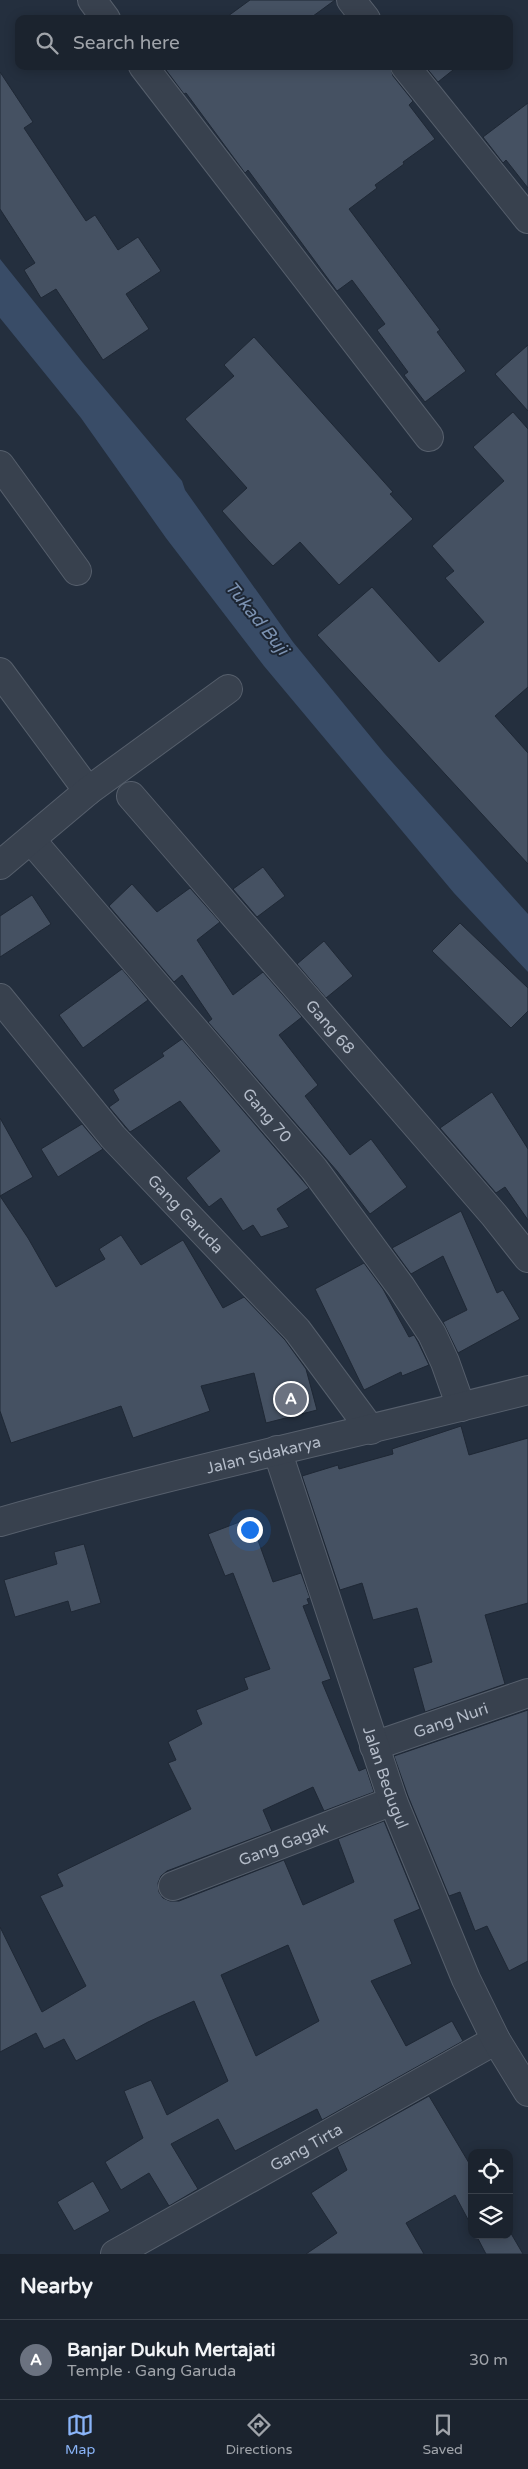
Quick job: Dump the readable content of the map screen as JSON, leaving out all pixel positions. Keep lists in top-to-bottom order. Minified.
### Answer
{"streets":{"street":["Gang 68","Gang 70","Gang Garuda","Jalan Sidakarya","Gang Nuri","Jalan Bedugul","Gang Gagak","Gang Tirta"]},"crossings":[["Gang 70","Jalan Sidakarya"],["Gang Garuda","Jalan Sidakarya"],["Jalan Sidakarya","Jalan Bedugul"],["Gang Nuri","Jalan Bedugul"],["Jalan Bedugul","Gang Gagak"],["Jalan Bedugul","Gang Tirta"]],"water":["Tukad Buji"],"page":{"search":"Search here","pins":"A","heading":"Nearby","list":[{"mark":"A","name":"Banjar Dukuh Mertajati","note":"Temple · Gang Garuda","value":"30 m"}],"nav":["Map","Directions","Saved"]}}
